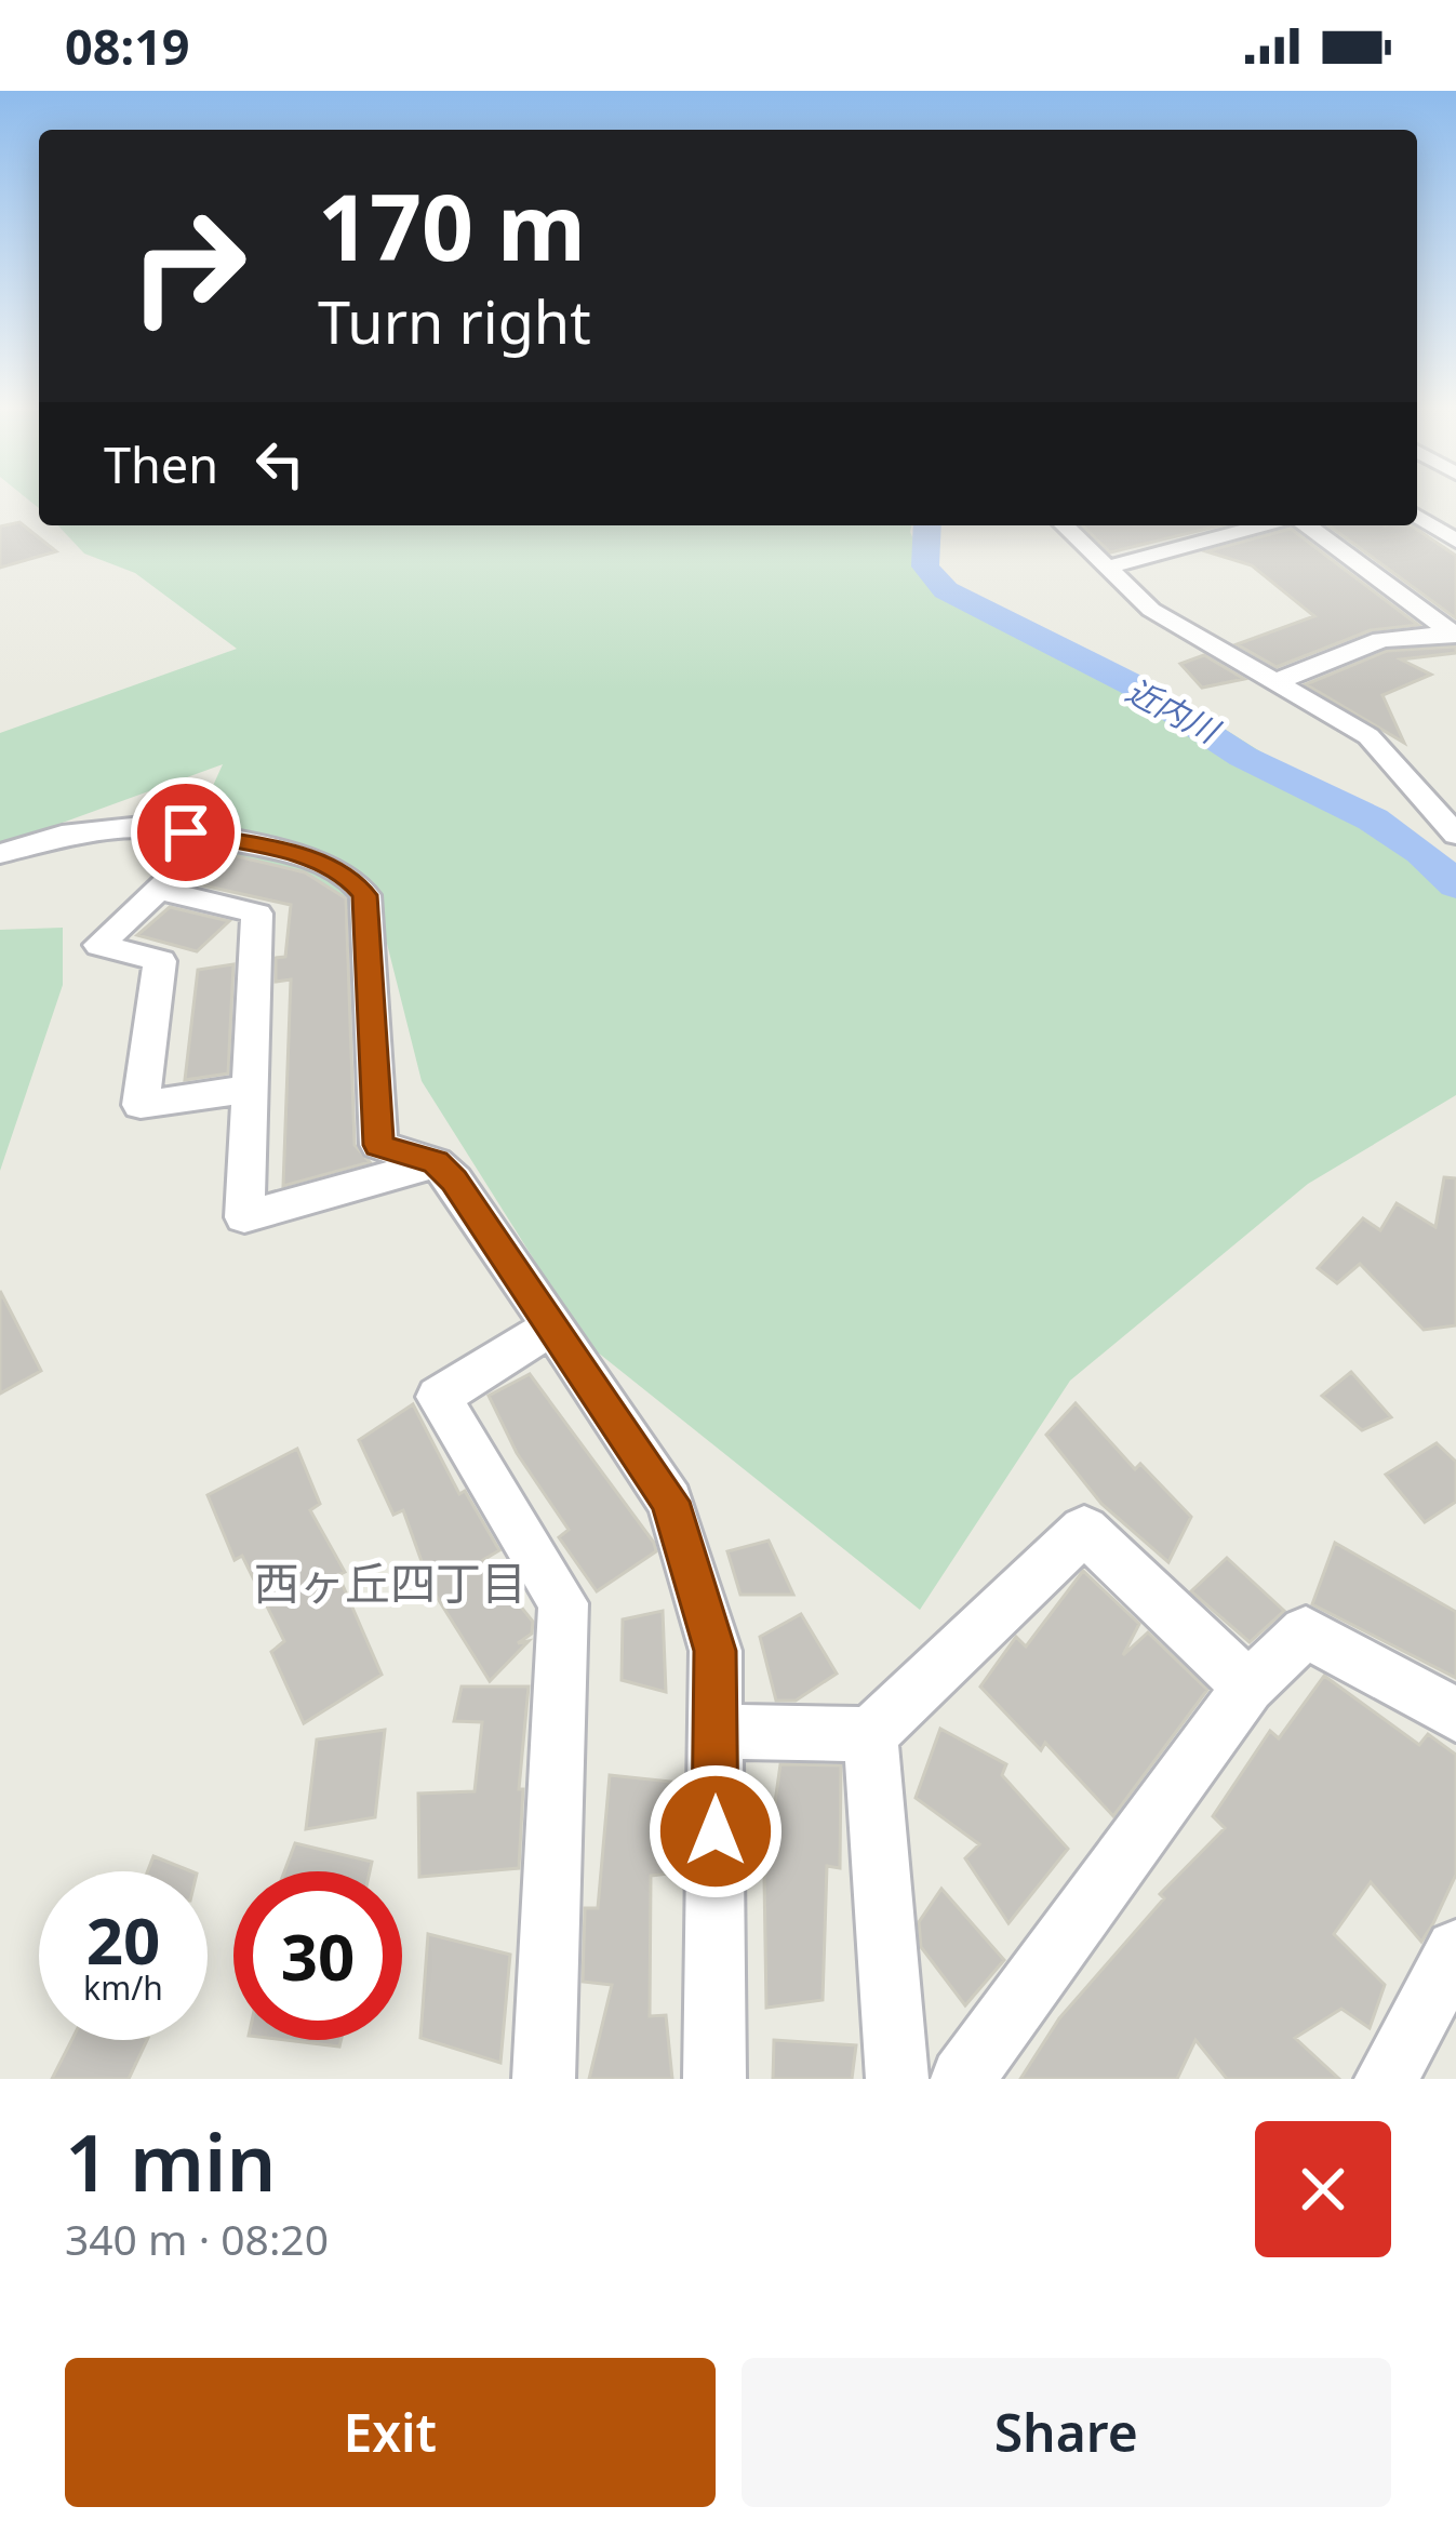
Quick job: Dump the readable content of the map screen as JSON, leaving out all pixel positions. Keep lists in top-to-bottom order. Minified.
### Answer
{"districts":["西ヶ丘四丁目"],"water":["近内川"],"page":{"status":"08:19","turn":["170 m","Turn right"],"then":"Then","speed":"20 km/h","limit":"30","heading":["1 min","340 m · 08:20"],"buttons":["Exit","Share"]}}
